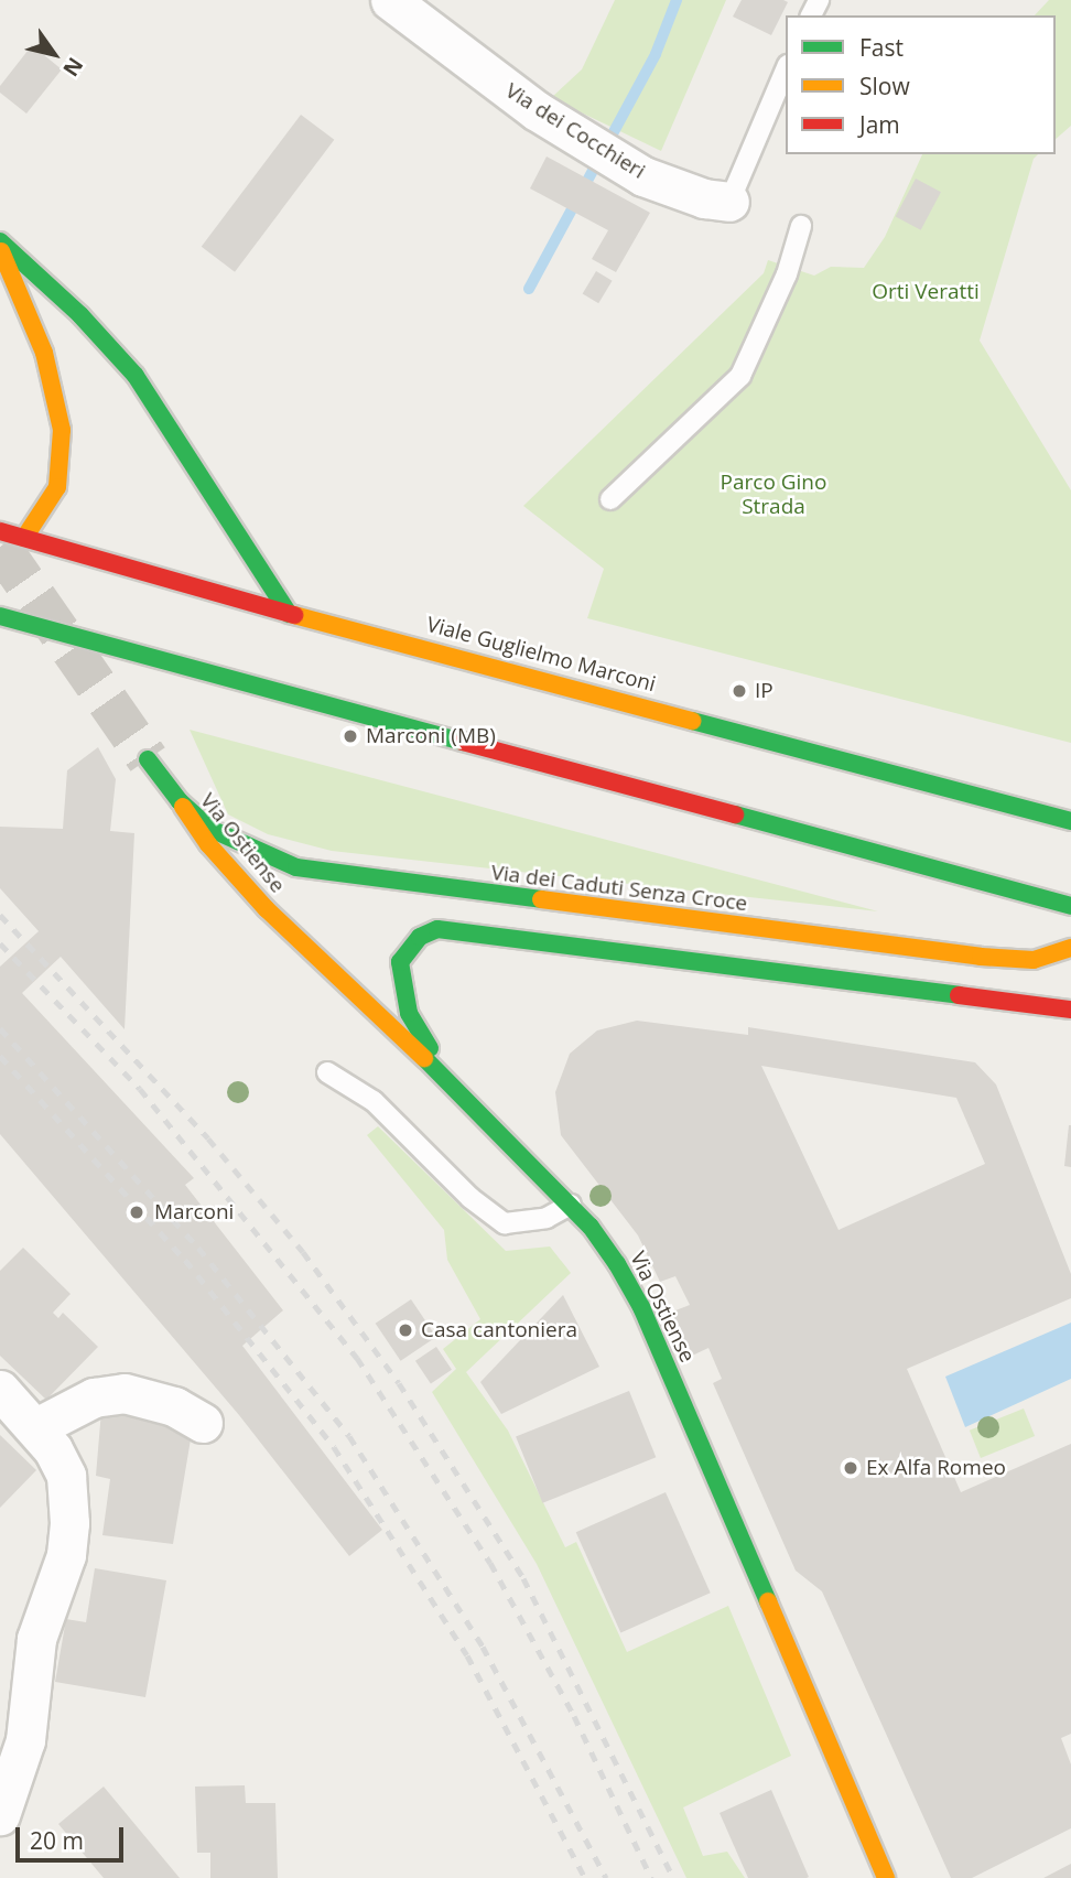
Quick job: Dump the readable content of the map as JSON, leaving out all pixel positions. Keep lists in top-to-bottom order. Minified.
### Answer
{"streets":{"main road":["Viale Guglielmo Marconi","Via Ostiense","Via dei Caduti Senza Croce"],"street":["Via dei Cocchieri"]},"crossings":[["Via Ostiense","Via dei Caduti Senza Croce"]],"parks":["Orti Veratti","Parco Gino Strada"],"places":["IP","Marconi (MB)","Marconi","Casa cantoniera","Ex Alfa Romeo"],"legend":["Fast","Slow","Jam"],"scale_bar":"20 m","north":"bottom right"}
